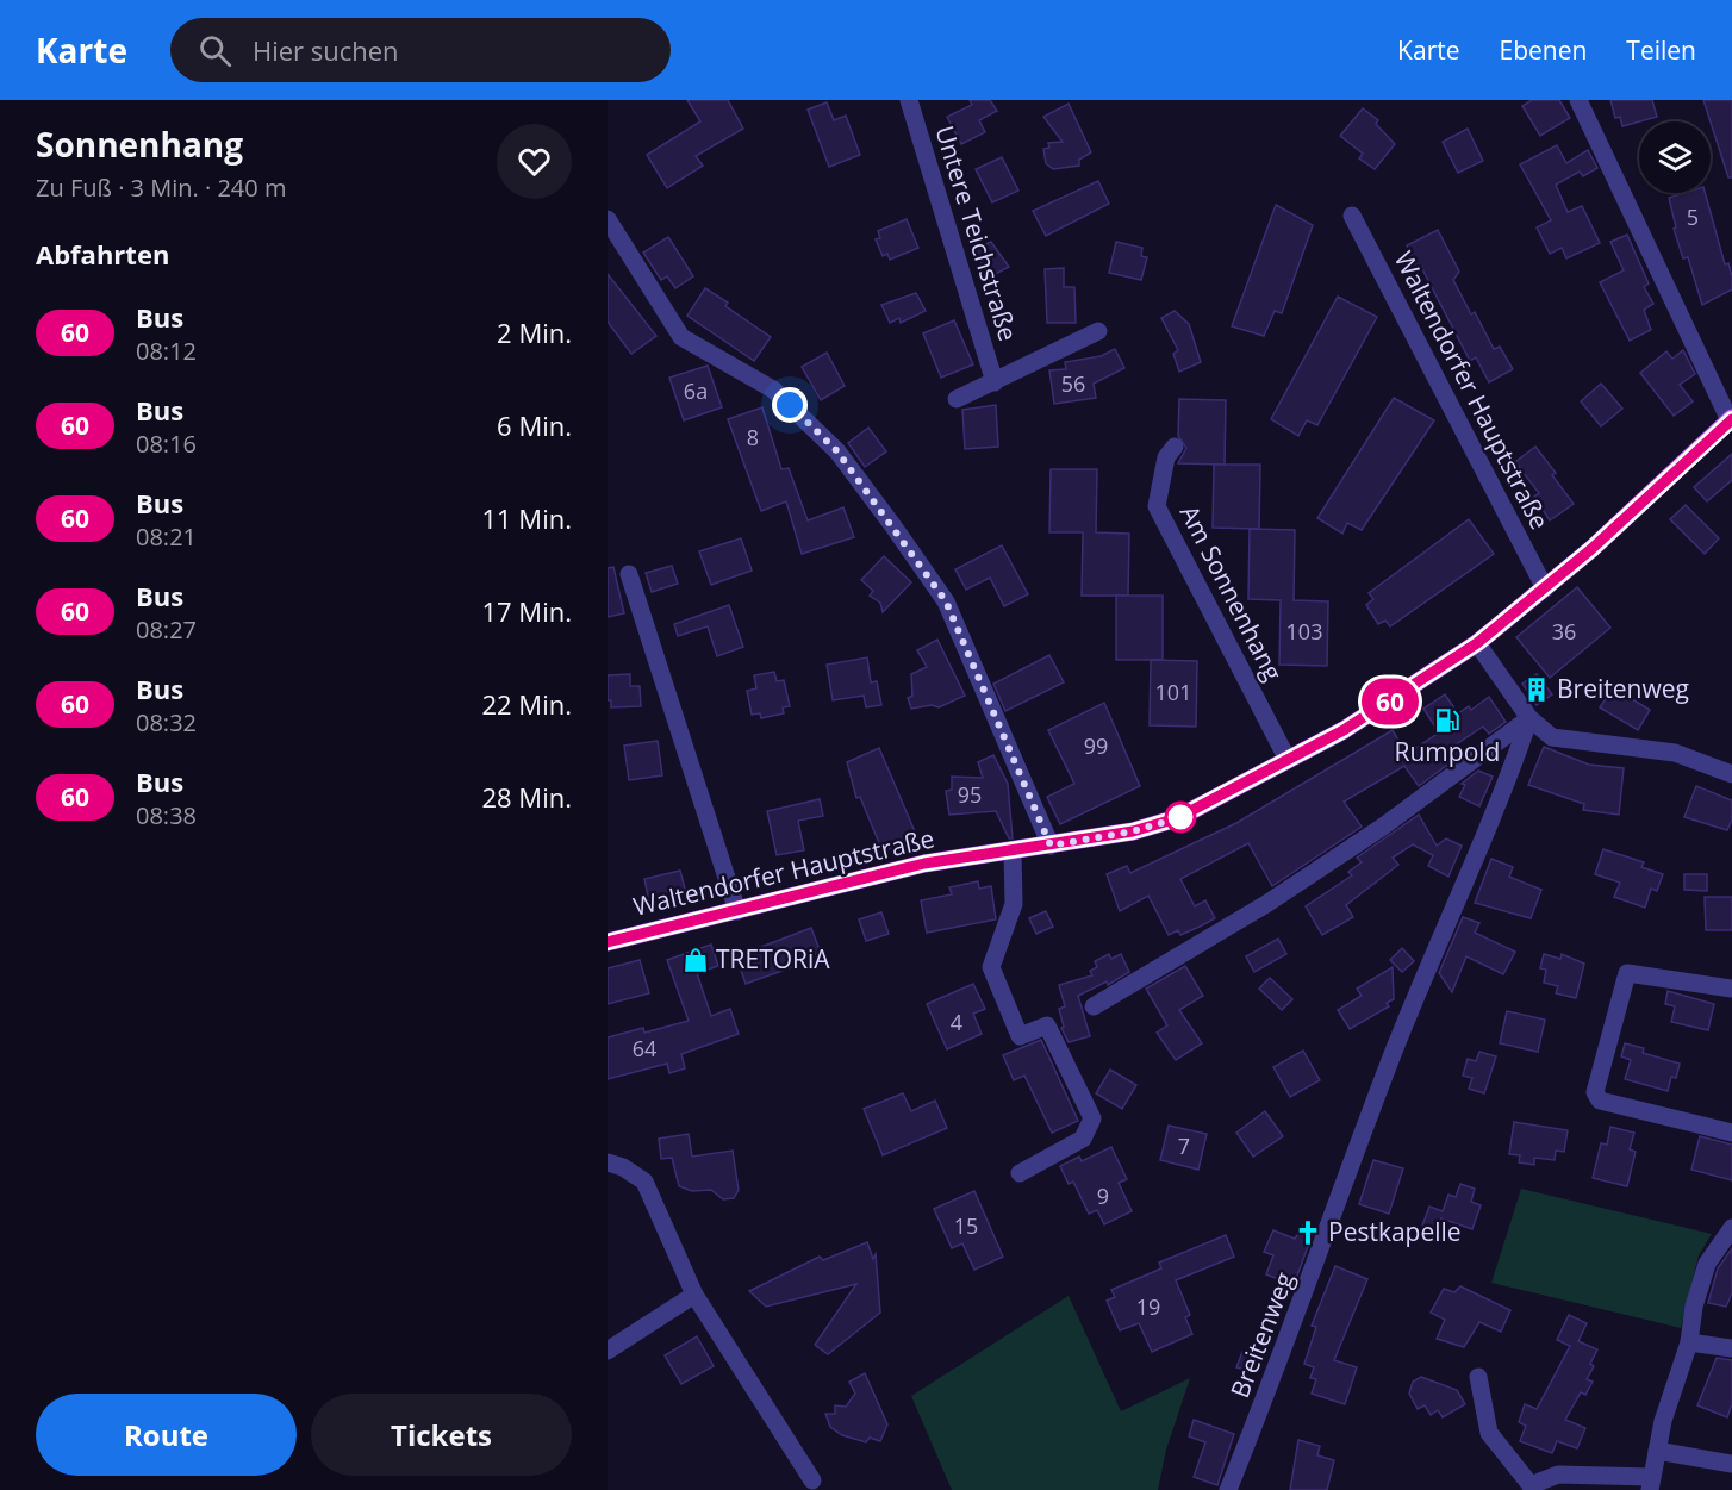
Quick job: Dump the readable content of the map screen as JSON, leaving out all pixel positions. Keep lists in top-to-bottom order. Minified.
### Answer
{"streets":{"main road":["Waltendorfer Hauptstraße"],"street":["Untere Teichstraße","Am Sonnenhang","Breitenweg"]},"crossings":[["Waltendorfer Hauptstraße","Am Sonnenhang"]],"places":{"building":["Breitenweg"],"fuel station":["Rumpold"],"shop":["TRETORiA"],"church":["Pestkapelle"]},"lines":["bus line 60"],"house_numbers":["5","56","6a","8","103","36","101","99","95","4","64","7","9","15","19"],"page":{"header":"Karte","search":"Hier suchen","nav":["Karte","Ebenen","Teilen"],"heading":[["Sonnenhang","Zu Fuß · 3 Min. · 240 m"],"Abfahrten"],"on_map":"60","list":[{"mark":"60","name":"Bus","note":"08:12","value":"2 Min."},{"mark":"60","name":"Bus","note":"08:16","value":"6 Min."},{"mark":"60","name":"Bus","note":"08:21","value":"11 Min."},{"mark":"60","name":"Bus","note":"08:27","value":"17 Min."},{"mark":"60","name":"Bus","note":"08:32","value":"22 Min."},{"mark":"60","name":"Bus","note":"08:38","value":"28 Min."}],"buttons":["Route","Tickets"]}}
